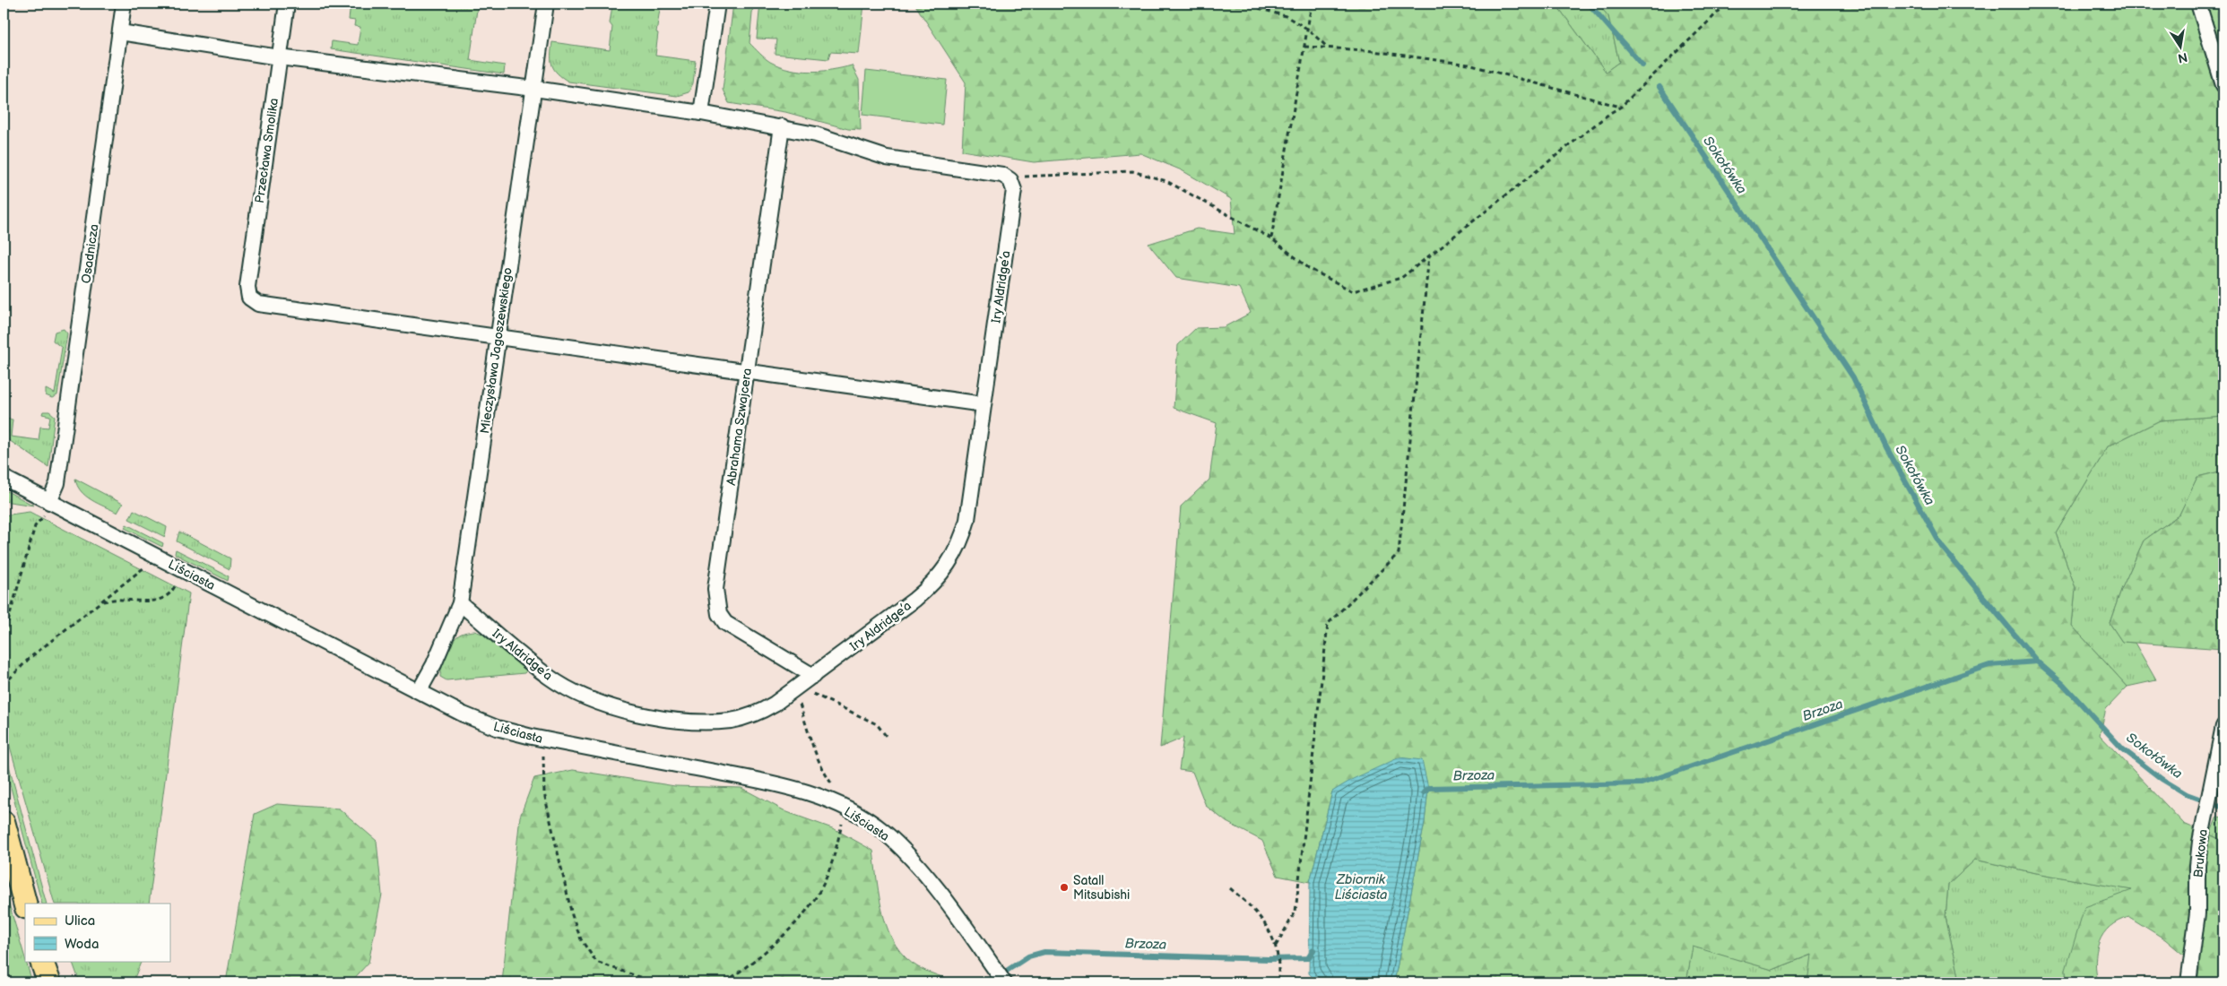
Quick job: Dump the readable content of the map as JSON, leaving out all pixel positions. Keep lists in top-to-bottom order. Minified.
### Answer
{"streets":{"street":["Przecława Smolika","Osadnicza","Iry Aldridge’a","Mieczysława Jagoszewskiego","Abrahama Szwajcera","Liściasta","Brukowa"]},"crossings":[["Przecława Smolika","Mieczysława Jagoszewskiego"],["Osadnicza","Liściasta"],["Iry Aldridge’a","Mieczysława Jagoszewskiego"],["Iry Aldridge’a","Abrahama Szwajcera"],["Mieczysława Jagoszewskiego","Liściasta"]],"water":["Sokołówka","Brzoza","Zbiornik Liściasta"],"places":["Satall Mitsubishi"],"legend":["Ulica","Woda"],"north":"bottom"}
